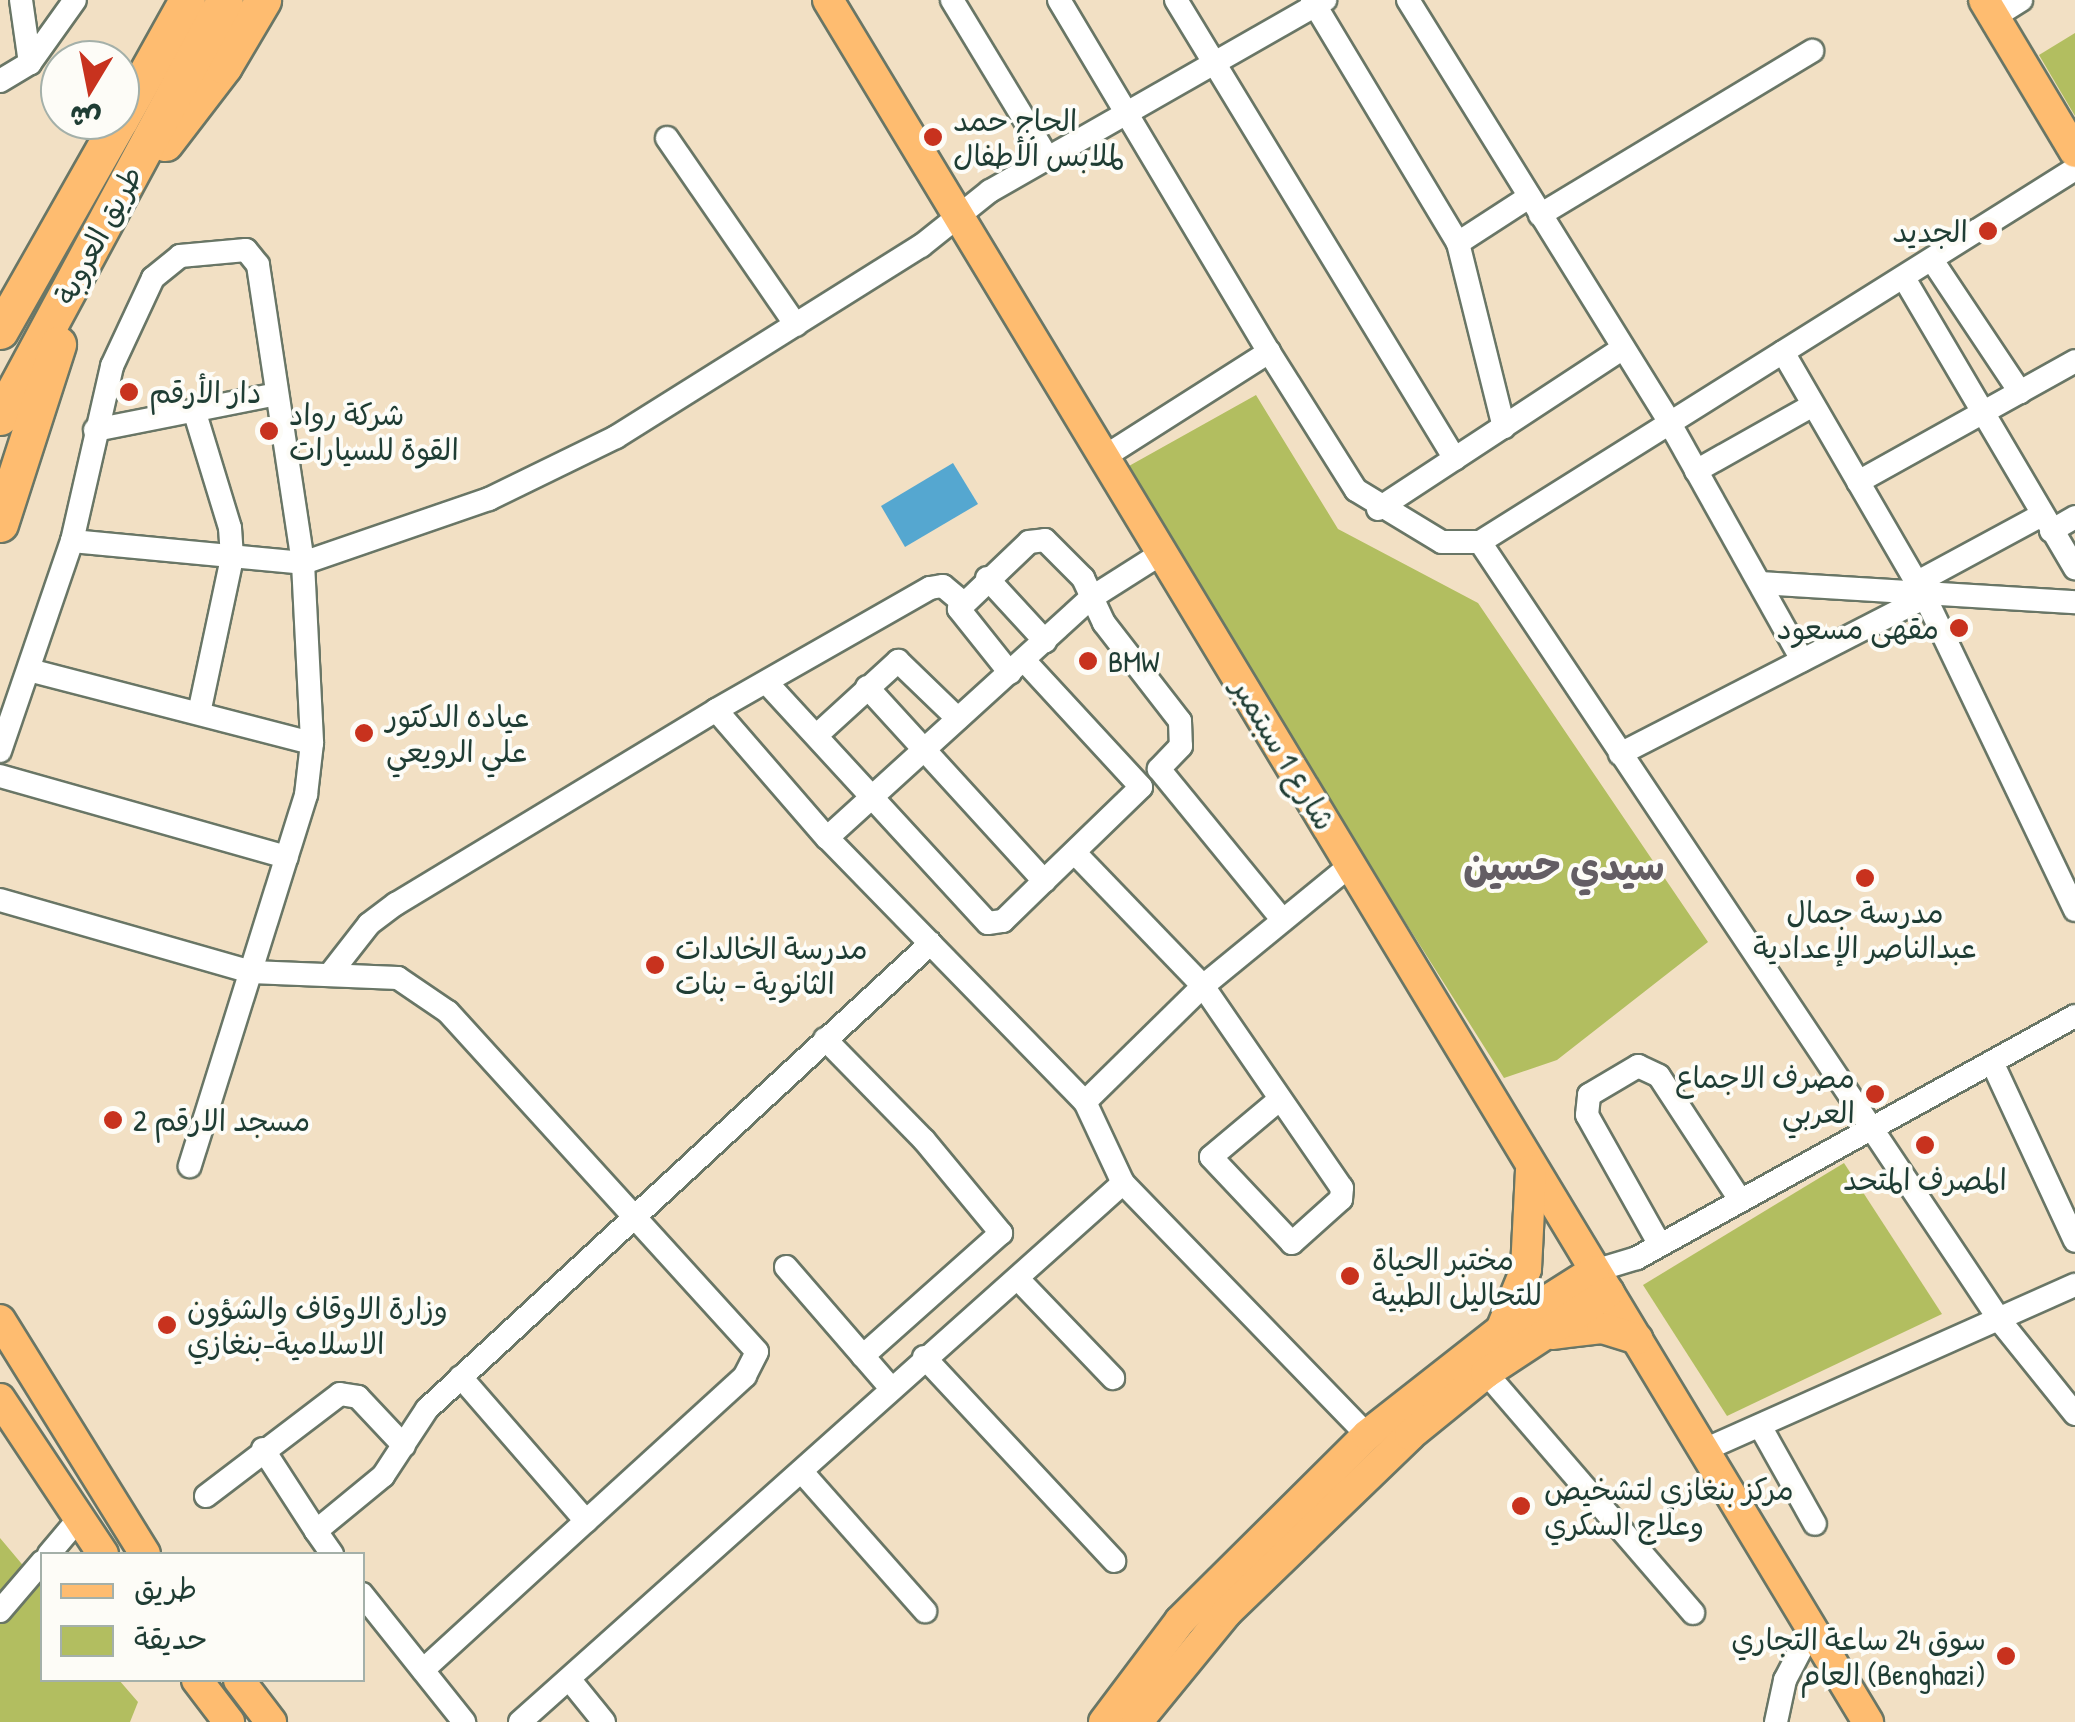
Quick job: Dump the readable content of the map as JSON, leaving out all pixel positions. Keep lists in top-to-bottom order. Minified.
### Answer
{"streets":{"highway":["طريق العروبة"],"main road":["شارع 1 سبتمبر"]},"districts":["سيدي حسين"],"places":["الحاج حمد لملابس الأطفال","الجديد","دار الأرقم","شركة رواد القوة للسيارات","مقهى مسعود","BMW","عياده الدكتور علي الرويعي","مدرسة جمال عبدالناصر الإعدادية","مدرسة الخالدات الثانوية - بنات","مصرف الاجماع العربي","مسجد الارقم 2","المصرف المتحد","مختبر الحياة للتحاليل الطبية","وزارة الاوقاف والشؤون الاسلامية-بنغازي","مركز بنغازي لتشخيص وعلاج السكري","سوق 24 ساعة التجاري العام (Benghazi)"],"legend":["طريق","حديقة"],"north":"bottom"}
